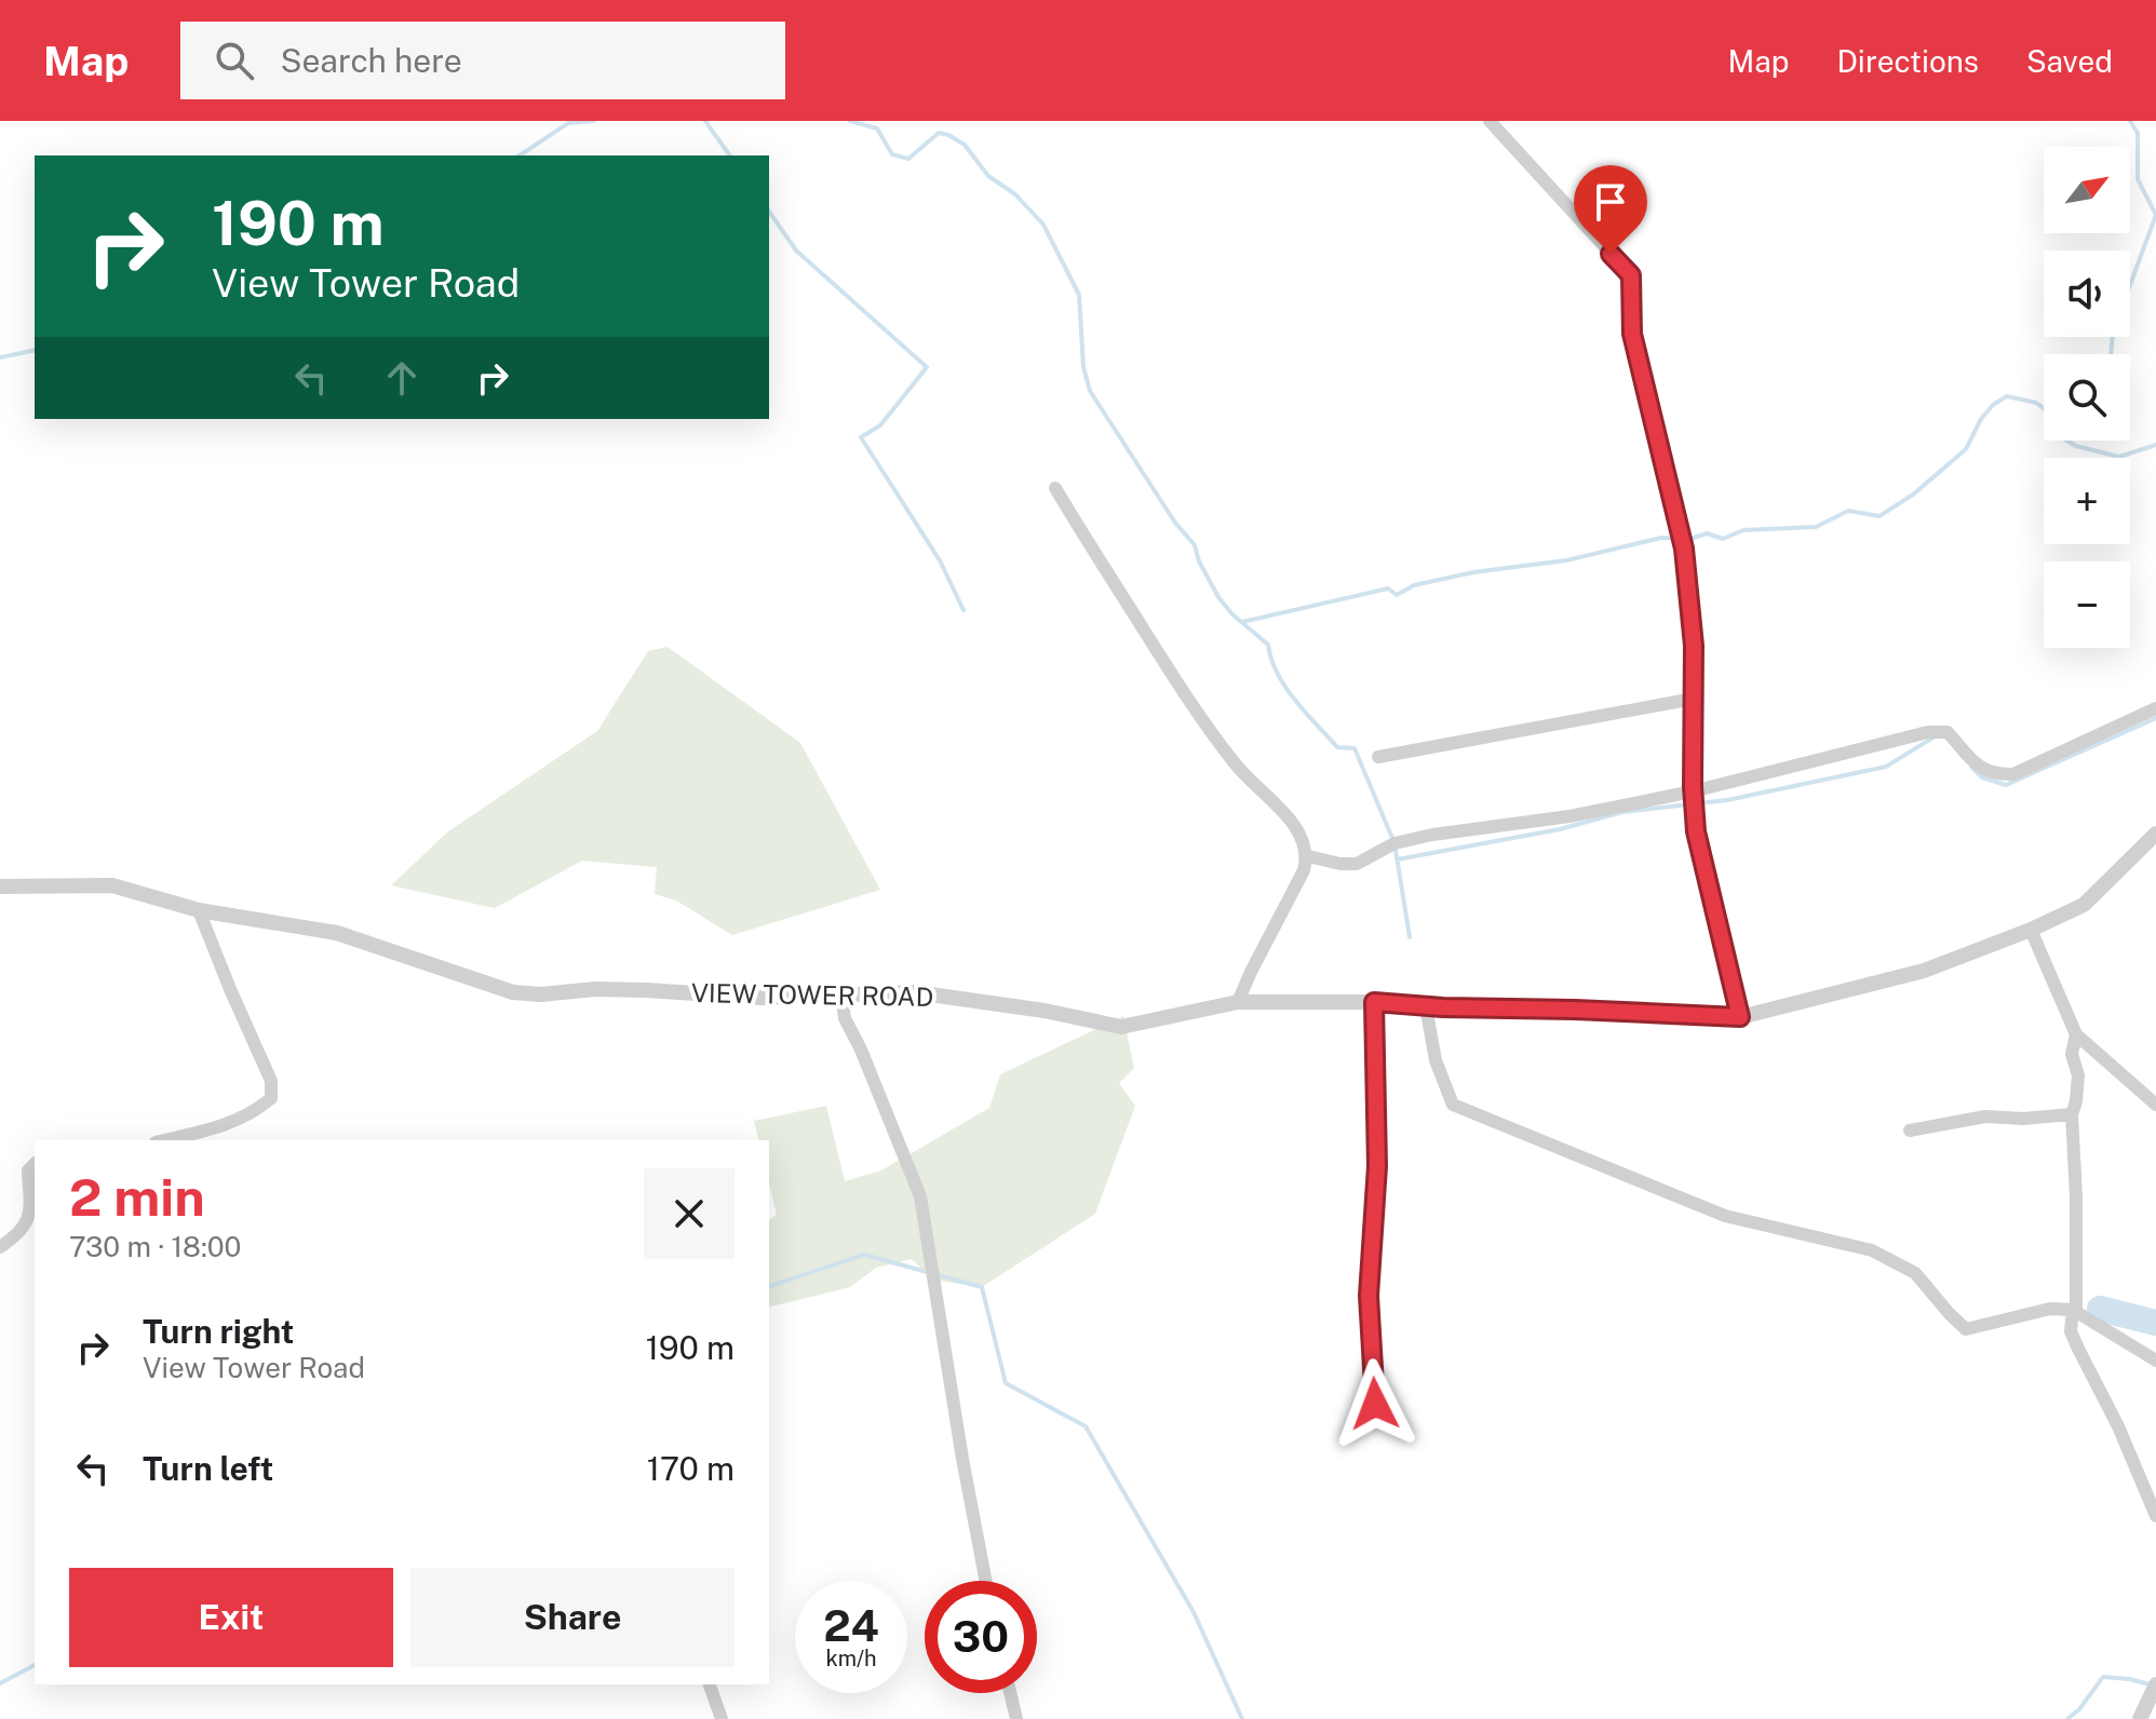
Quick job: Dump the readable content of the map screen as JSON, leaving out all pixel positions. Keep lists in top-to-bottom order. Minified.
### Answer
{"streets":{"street":["VIEW TOWER ROAD"]},"north":"top right","page":{"header":"Map","search":"Search here","nav":["Map","Directions","Saved"],"map_buttons":["+","−"],"turn":["190 m","View Tower Road"],"heading":["2 min","730 m · 18:00"],"list":[{"name":"Turn right","note":"View Tower Road","value":"190 m"},{"name":"Turn left","value":"170 m"}],"buttons":["Exit","Share"],"speed":"24 km/h","limit":"30"}}
